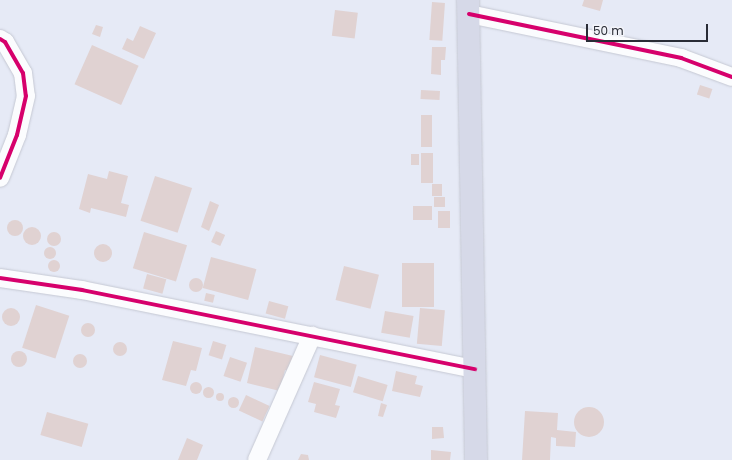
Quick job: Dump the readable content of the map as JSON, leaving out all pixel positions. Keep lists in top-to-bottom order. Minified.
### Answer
{"scale_bar":"50 m"}
